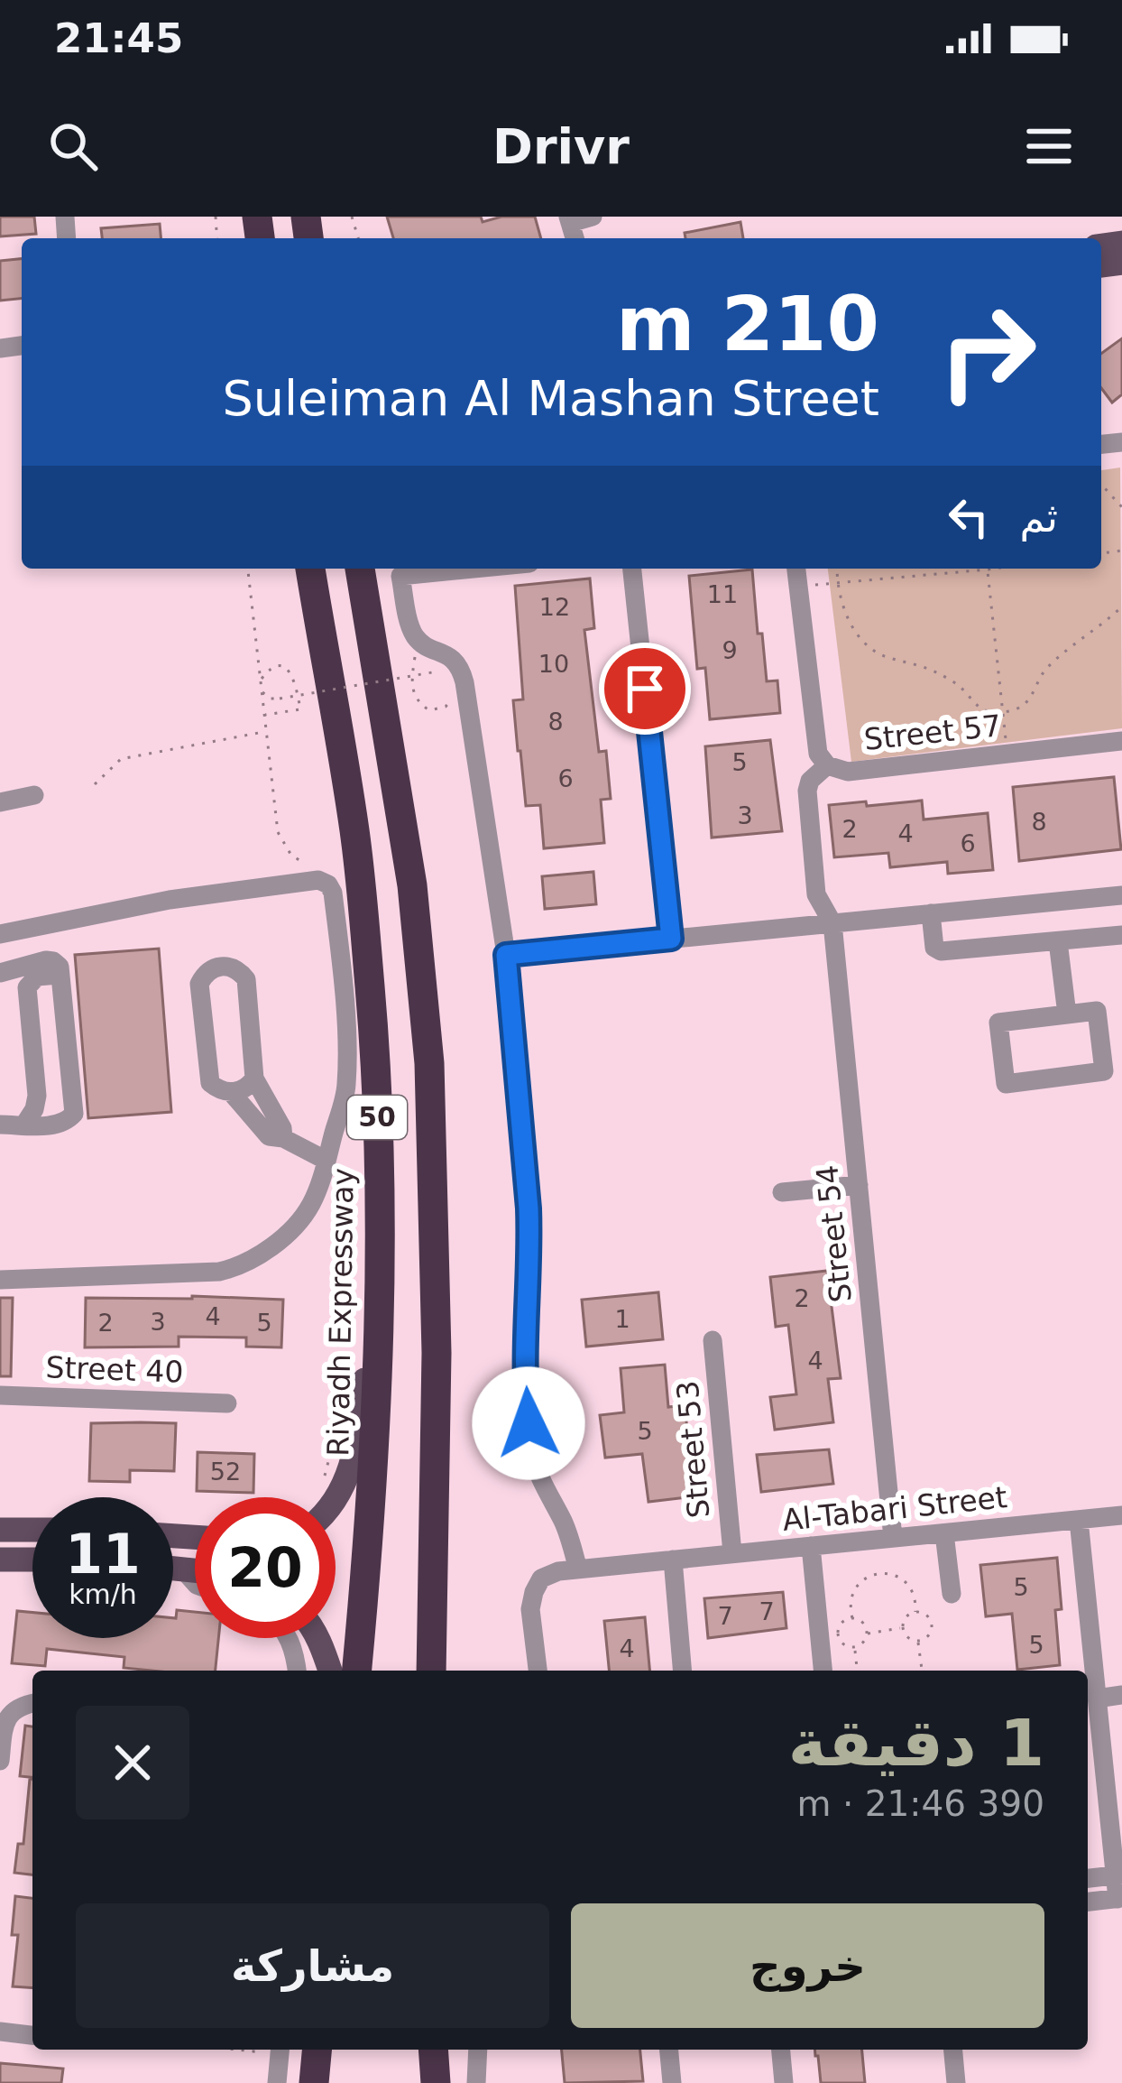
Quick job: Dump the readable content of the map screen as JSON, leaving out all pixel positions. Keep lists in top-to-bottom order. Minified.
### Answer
{"streets":{"highway":["50","Riyadh Expressway"],"street":["Street 57","Street 54","Street 40","Street 53","Al-Tabari Street"]},"crossings":[["Street 57","Street 54"],["Street 54","Al-Tabari Street"],["Street 53","Al-Tabari Street"]],"house_numbers":["11","12","9","10","8","5","6","3","8","2","4","6","2","4","1","3","2","5","4","5","52","5","7","7","5","4"],"page":{"status":"21:45","header":"Drivr","turn":["210 m","Suleiman Al Mashan Street"],"then":"ثم","speed":"11 km/h","limit":"20","heading":["1 دقيقة","390 m · 21:46"],"buttons":["خروج","مشاركة"]}}
